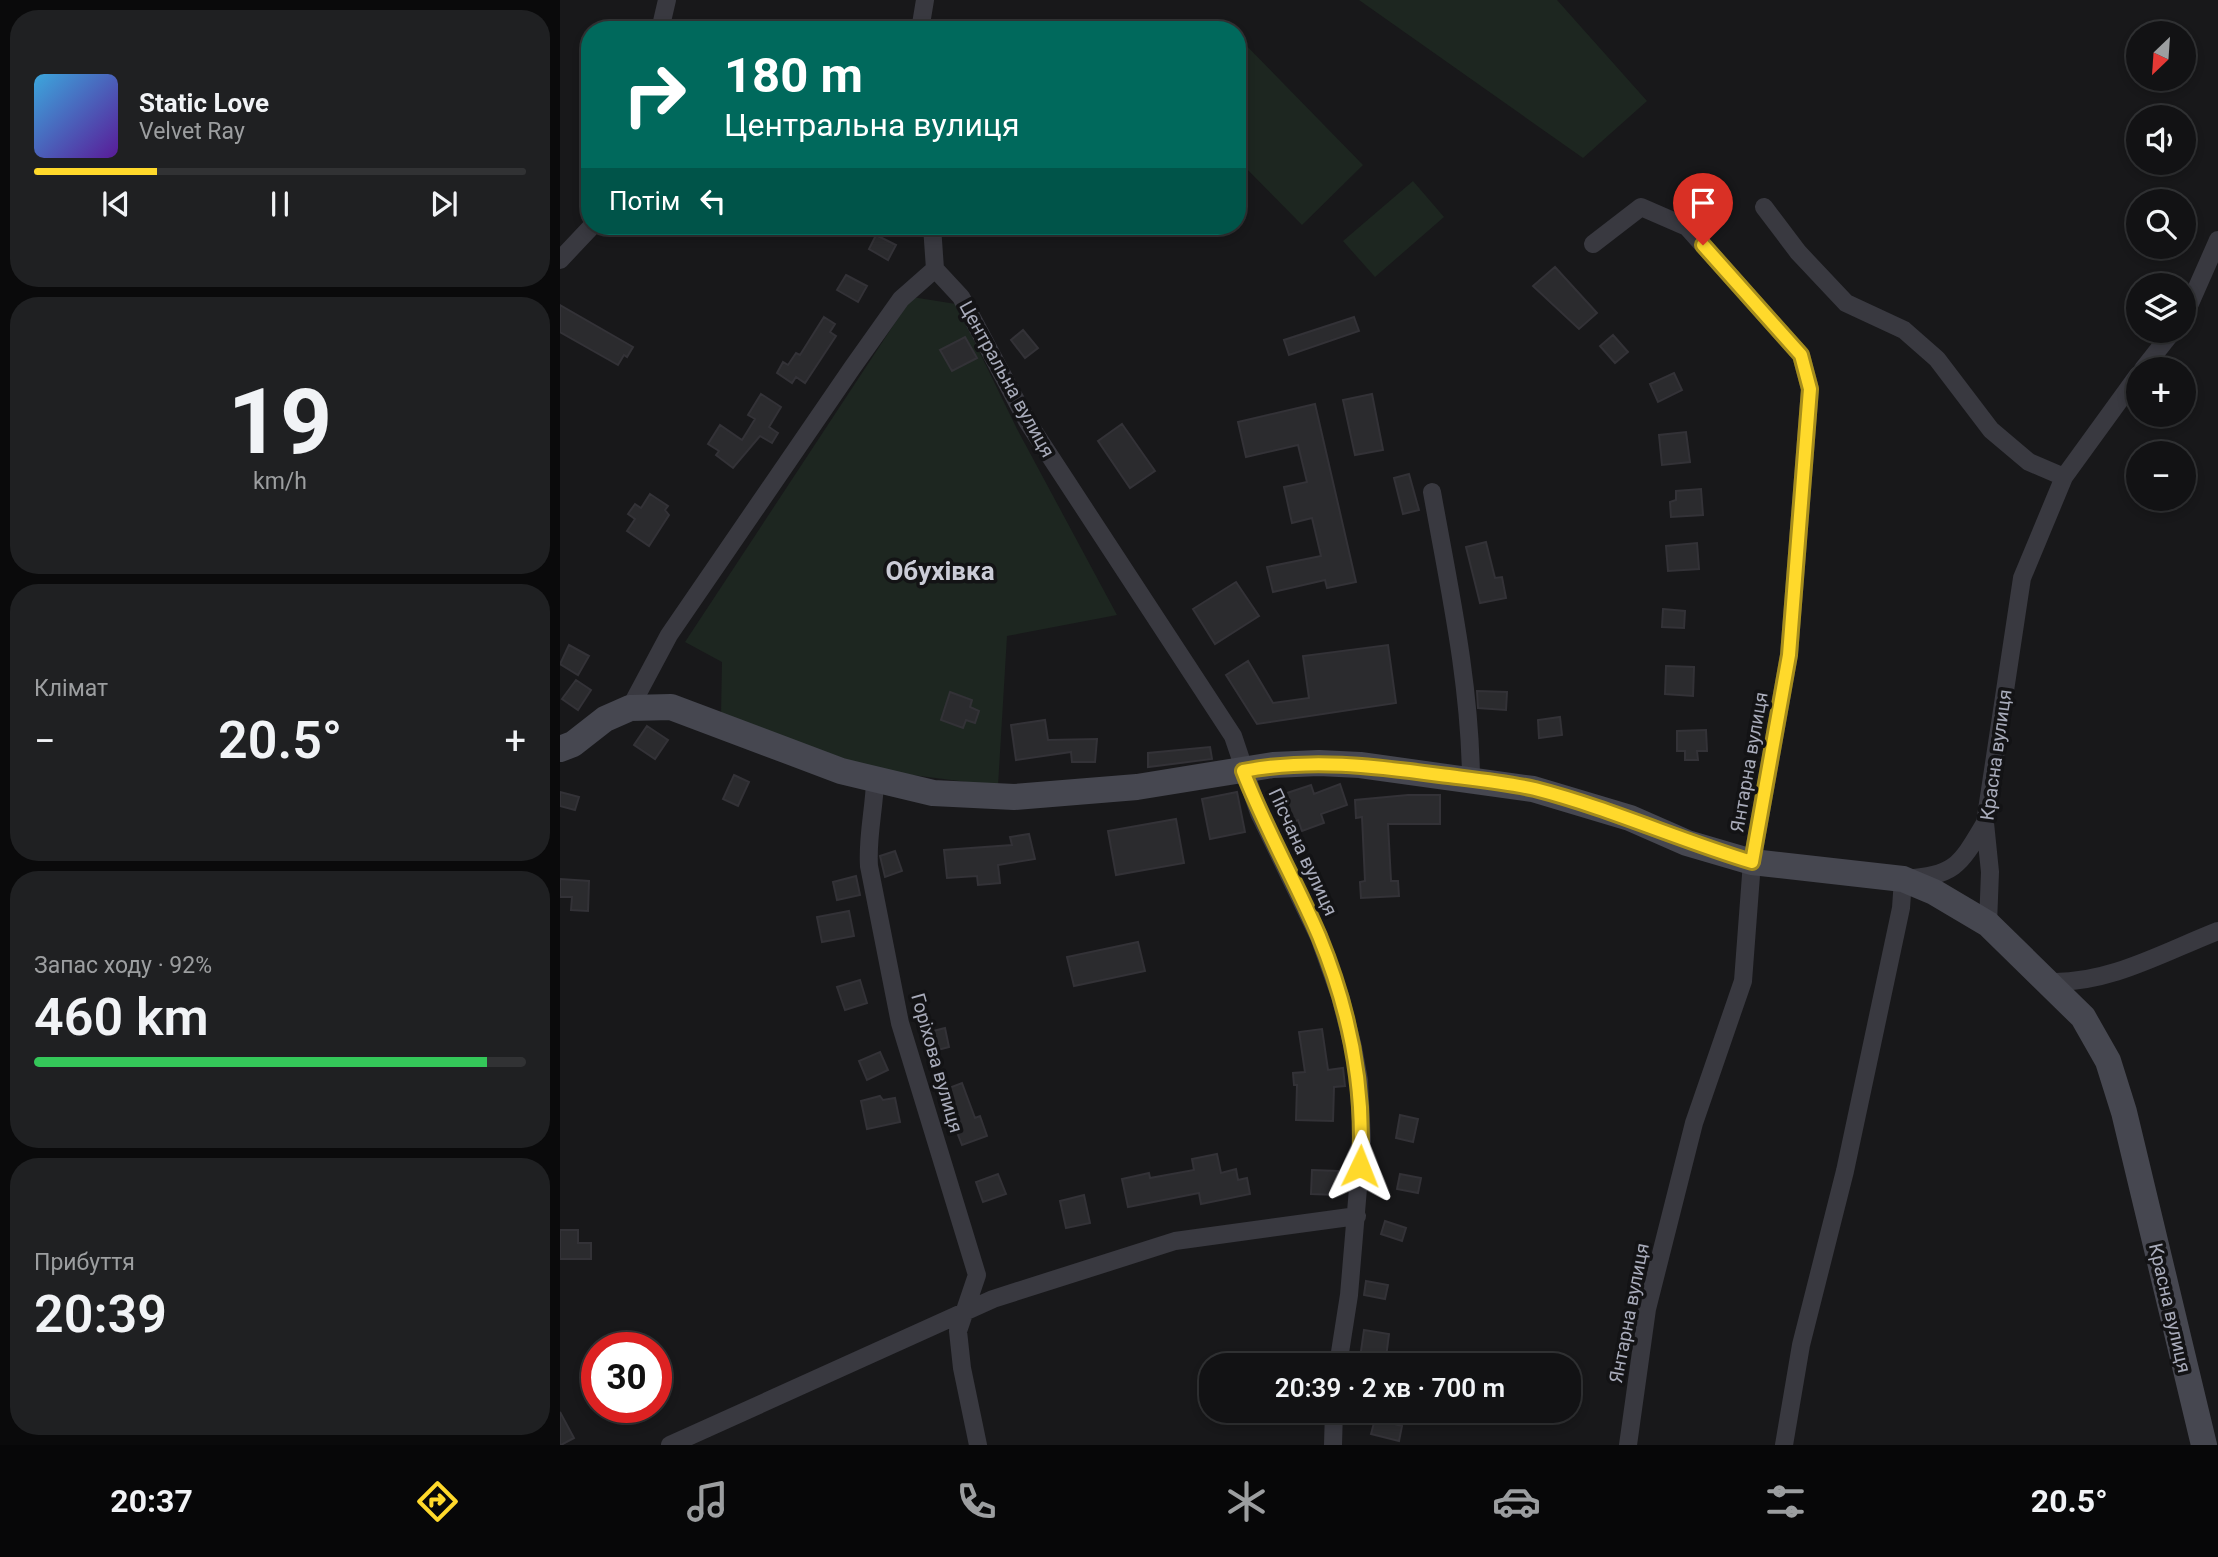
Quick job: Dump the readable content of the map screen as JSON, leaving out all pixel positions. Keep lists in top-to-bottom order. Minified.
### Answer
{"streets":{"street":["Центральна вулиця","Красна вулиця","Янтарна вулиця","Пісчана вулиця","Горіхова вулиця"]},"crossings":[["Центральна вулиця","Пісчана вулиця"]],"districts":["Обухівка"],"north":"bottom left","page":{"map_buttons":["+","−"],"turn":["180 m","Центральна вулиця"],"song":["Static Love","Velvet Ray"],"then":"Потім","tile":[["19","km/h"],"Клімат",["Запас ходу · 92%","460 km"],["Прибуття","20:39"]],"heat":["−","20.5°","+"],"limit":"30","trip":"20:39 · 2 хв · 700 m","tabs":["20:37","20.5°"]}}
